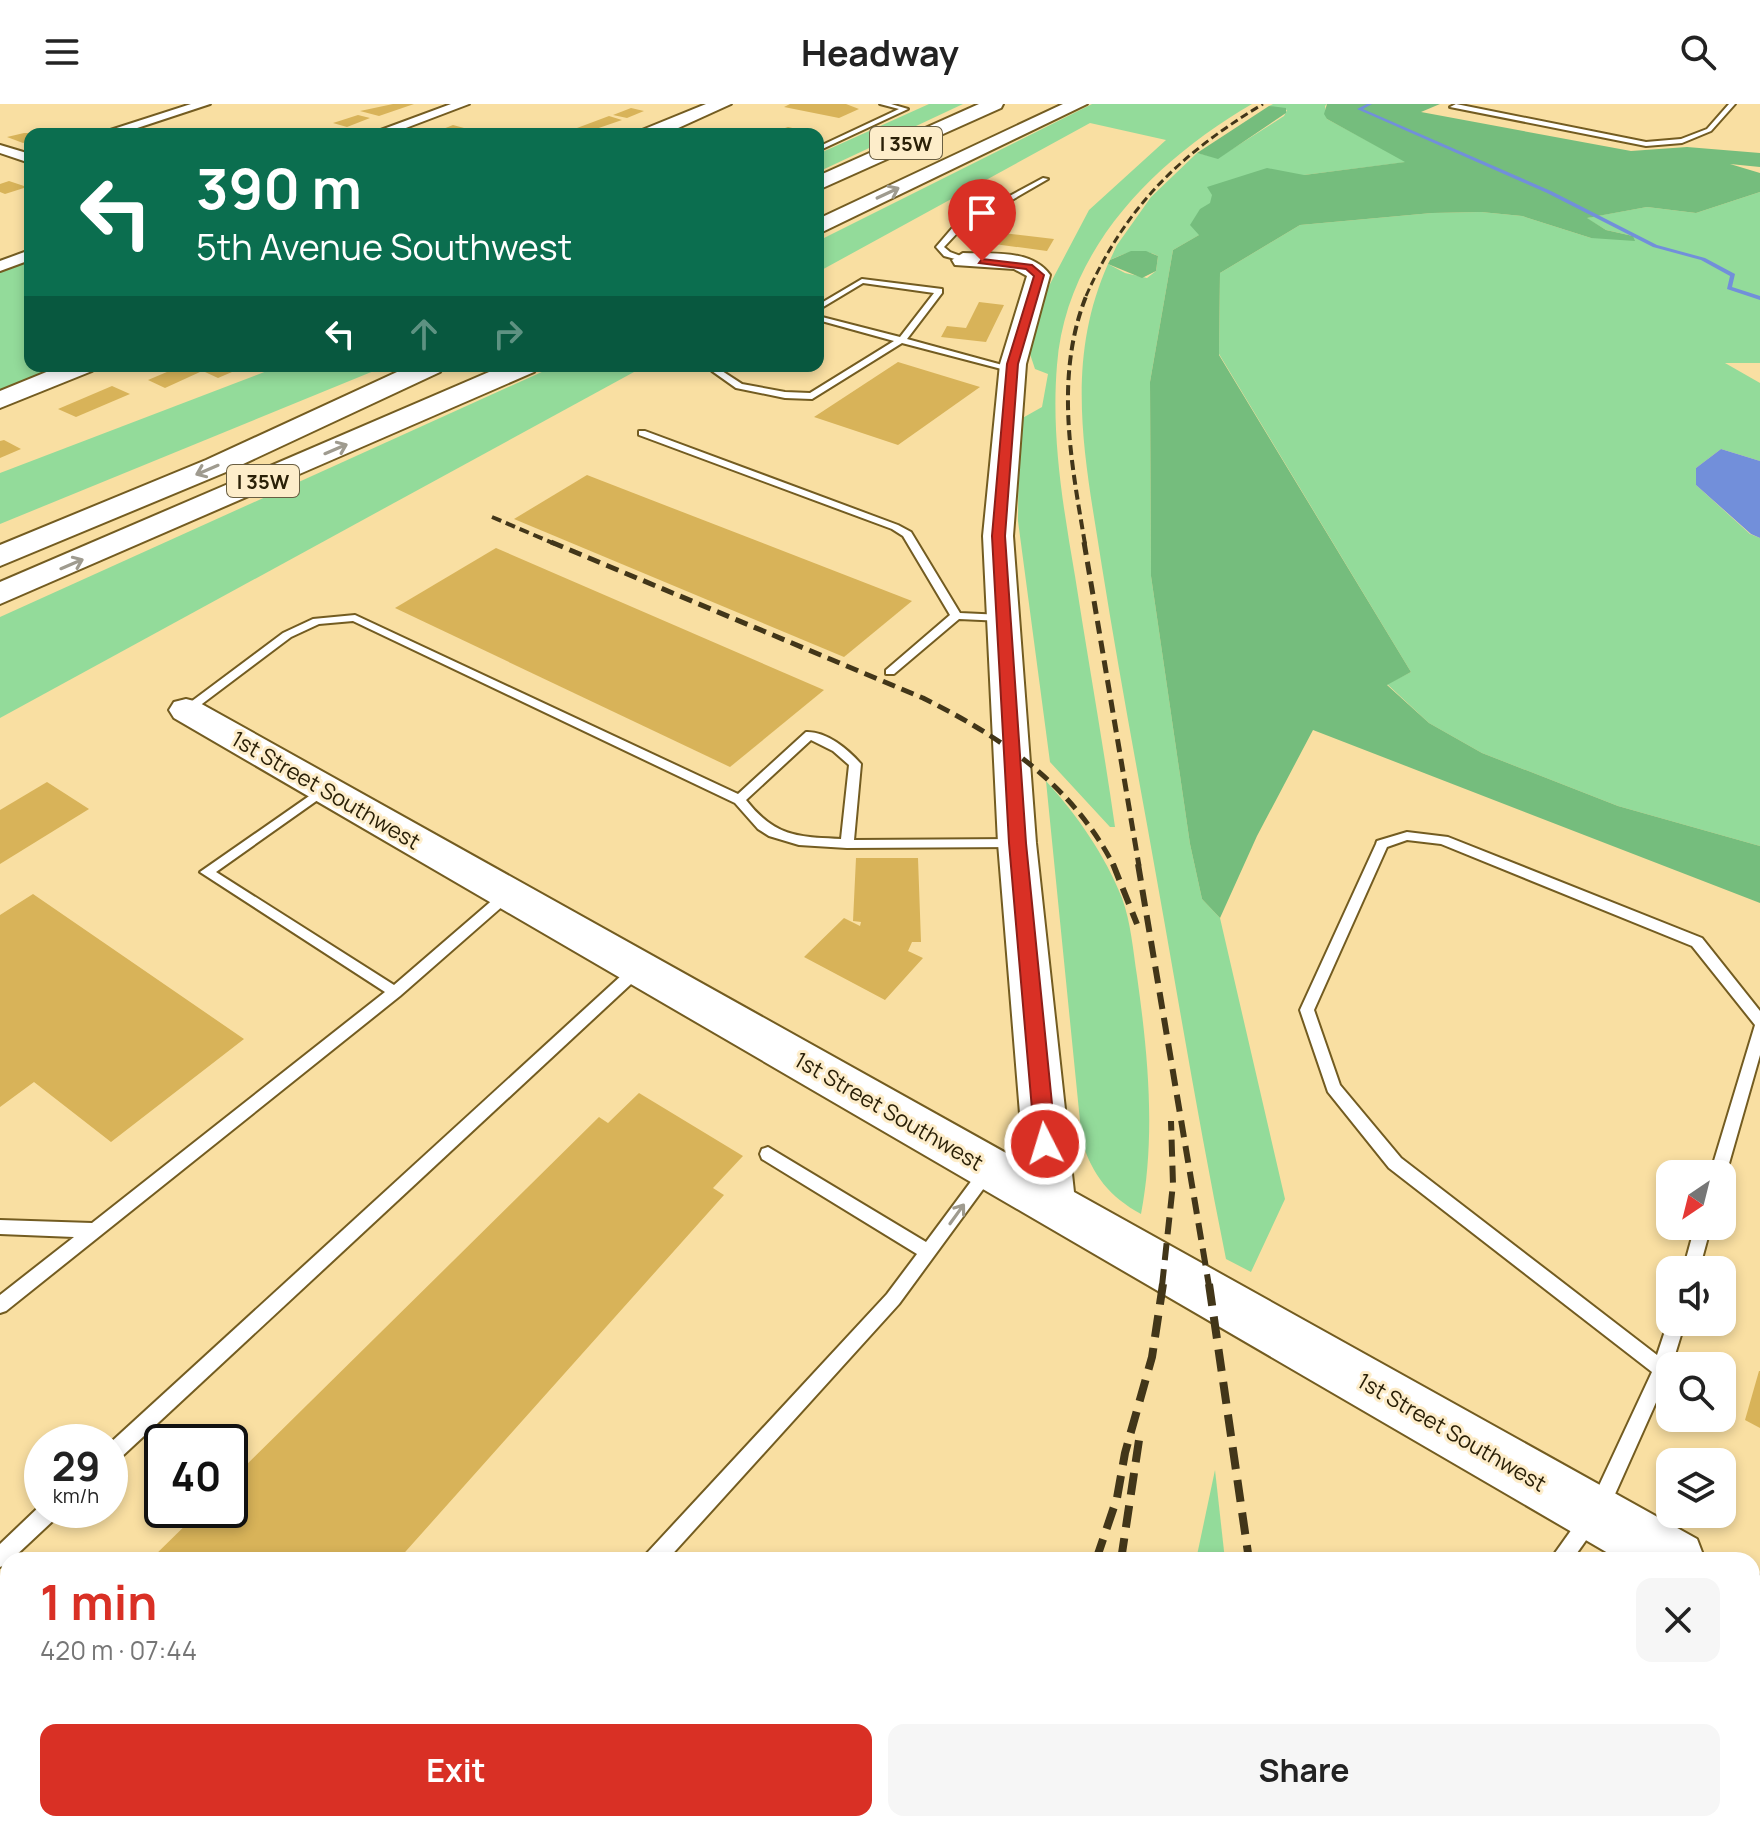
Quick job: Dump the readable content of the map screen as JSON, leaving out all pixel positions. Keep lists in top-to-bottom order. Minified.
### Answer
{"streets":{"highway":["I 35W"],"street":["1st Street Southwest"]},"north":"bottom left","page":{"header":"Headway","turn":["390 m","5th Avenue Southwest"],"speed":"29 km/h","limit":"40","heading":["1 min","420 m · 07:44"],"buttons":["Exit","Share"]}}
